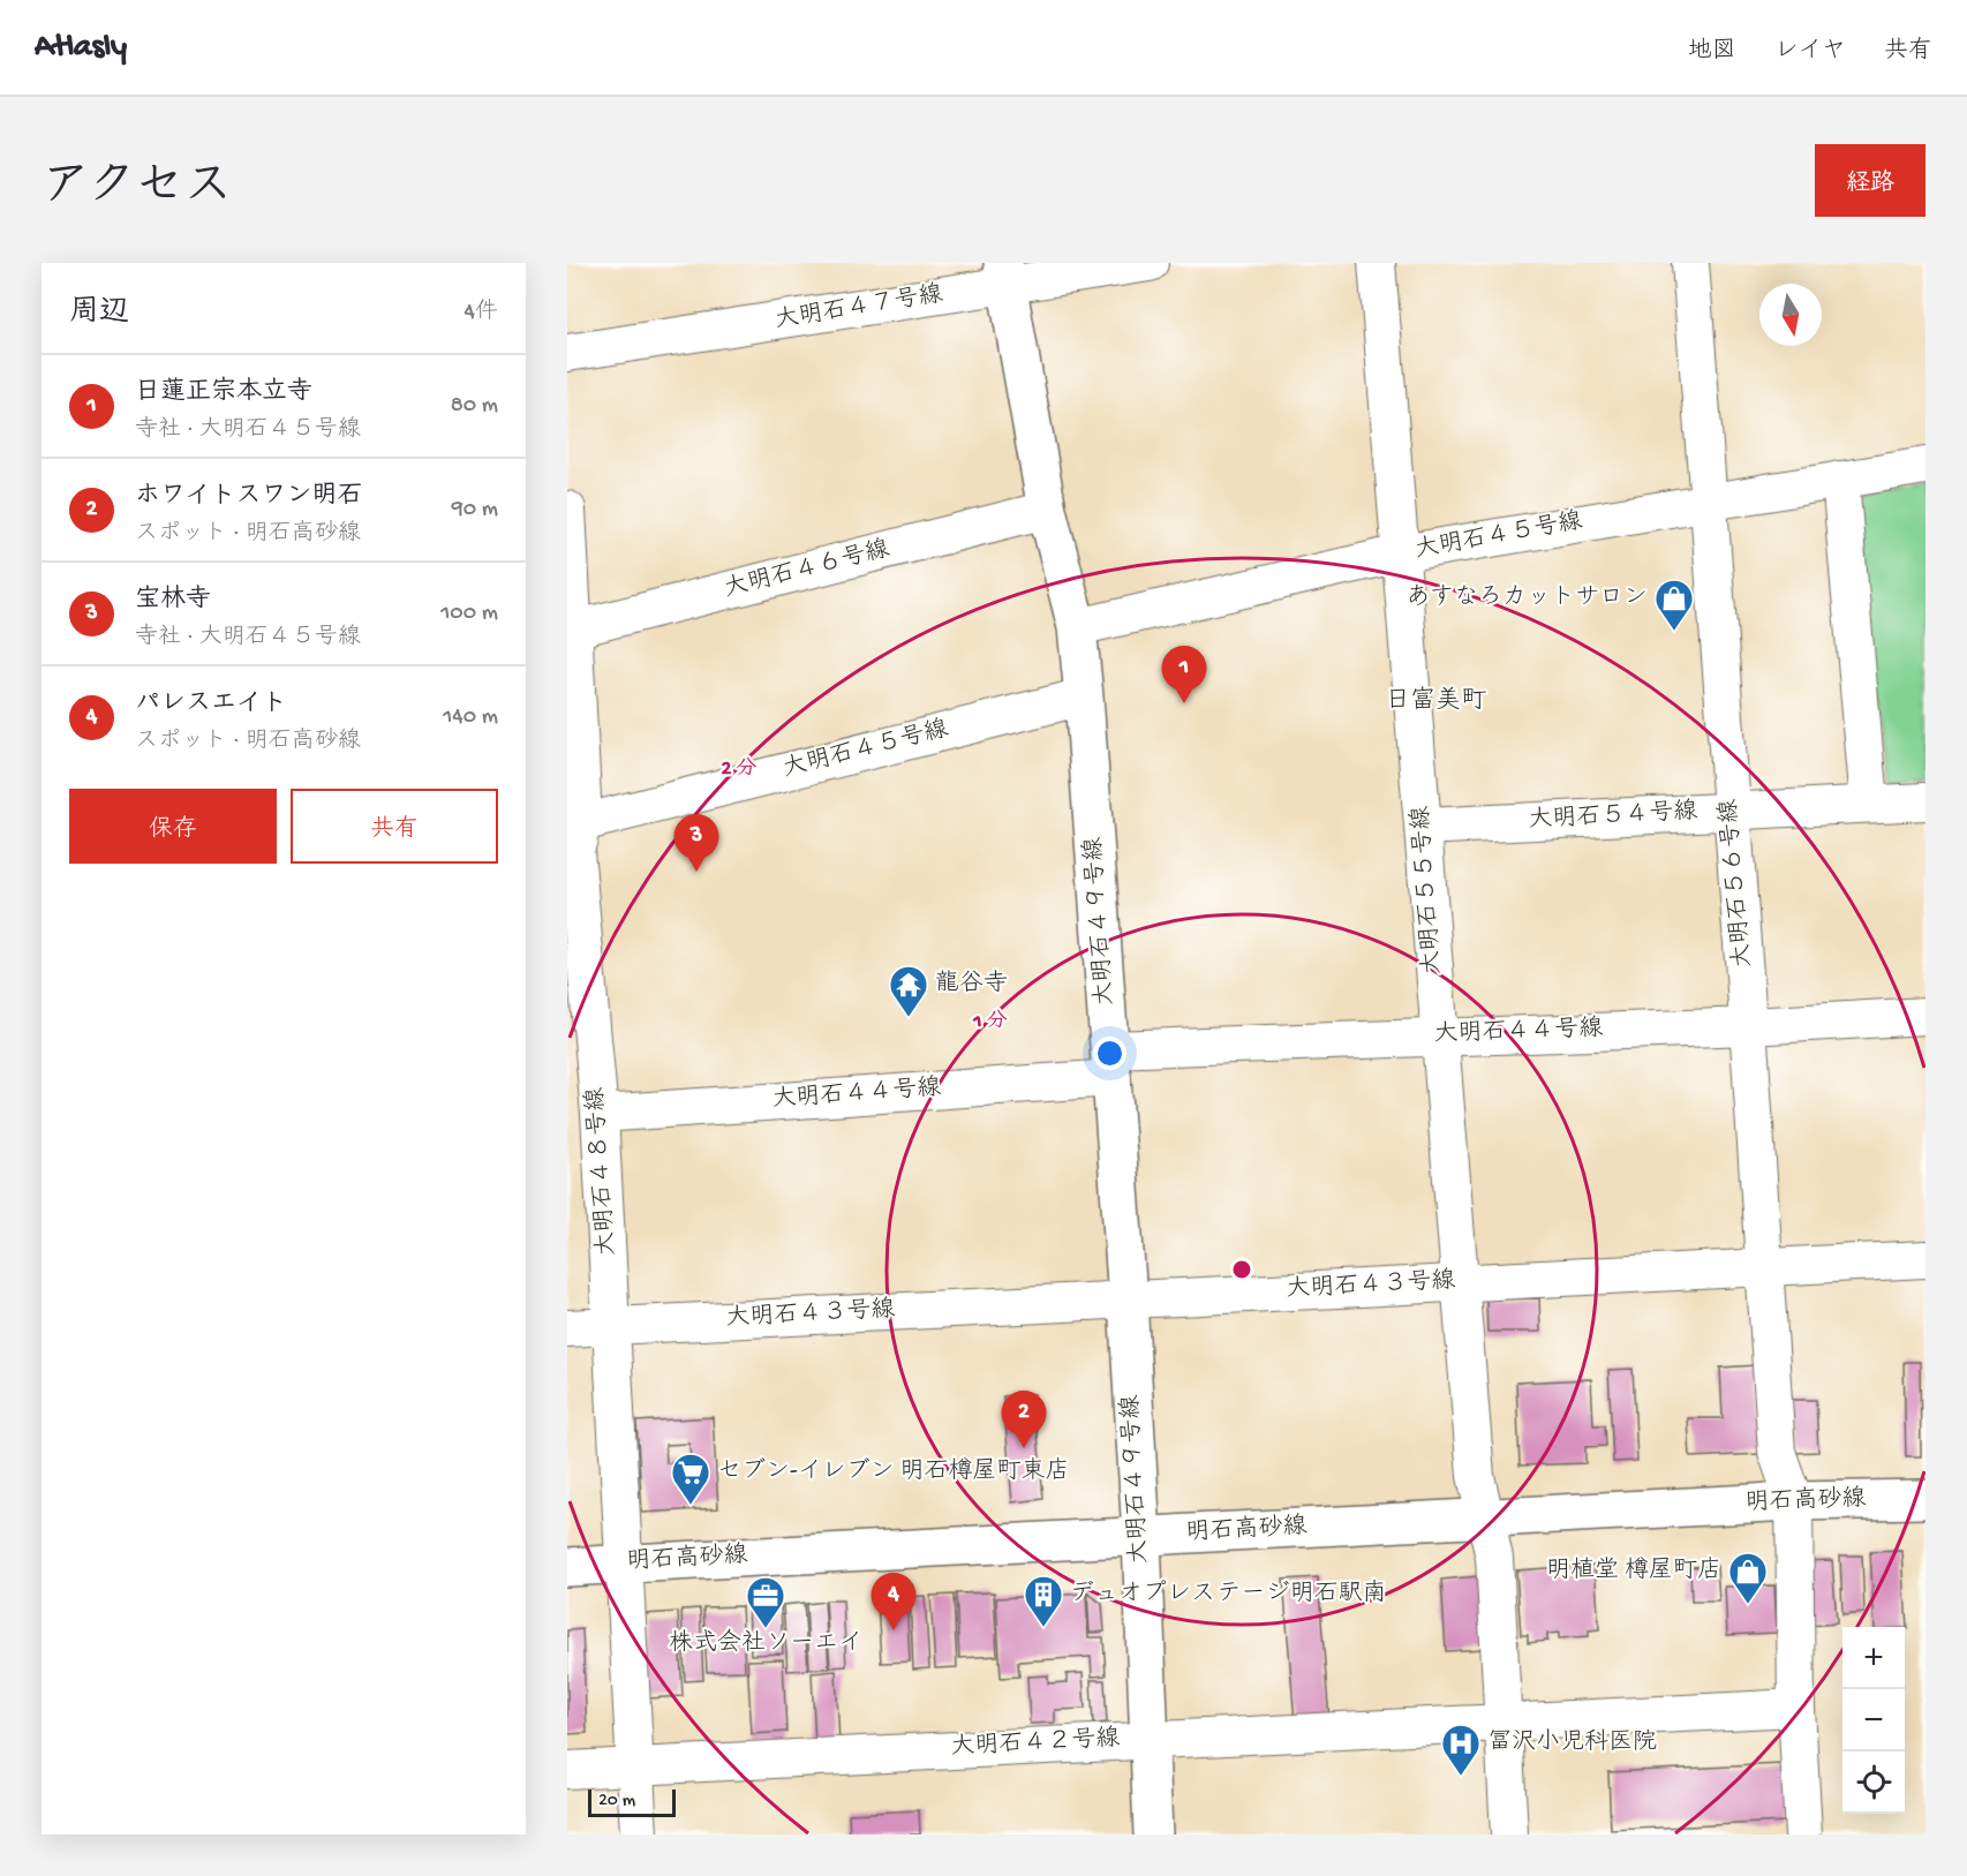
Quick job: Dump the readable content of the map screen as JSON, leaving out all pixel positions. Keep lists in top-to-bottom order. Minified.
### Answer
{"streets":{"street":["大明石４７号線","大明石４５号線","大明石４６号線","大明石５４号線","大明石５６号線","大明石５５号線","大明石４９号線","大明石４４号線","大明石４８号線","大明石４３号線","明石高砂線","大明石４２号線"]},"crossings":[["大明石４７号線","大明石４９号線"],["大明石４５号線","大明石５６号線"],["大明石４５号線","大明石５５号線"],["大明石４５号線","大明石４９号線"],["大明石４５号線","大明石４８号線"],["大明石４６号線","大明石４９号線"],["大明石４６号線","大明石４８号線"],["大明石５４号線","大明石５６号線"],["大明石５４号線","大明石５５号線"],["大明石５６号線","大明石４４号線"],["大明石５６号線","大明石４３号線"],["大明石５６号線","明石高砂線"],["大明石５６号線","大明石４２号線"],["大明石５５号線","大明石４４号線"],["大明石５５号線","大明石４３号線"],["大明石５５号線","明石高砂線"],["大明石５５号線","大明石４２号線"],["大明石４９号線","大明石４４号線"],["大明石４９号線","大明石４３号線"],["大明石４９号線","明石高砂線"],["大明石４９号線","大明石４２号線"],["大明石４４号線","大明石４８号線"],["大明石４８号線","大明石４３号線"],["大明石４８号線","明石高砂線"],["大明石４８号線","大明石４２号線"]],"districts":["日富美町"],"places":{"shop":["あすなろカットサロン","明植堂 樽屋町店"],"temple":["龍谷寺"],"supermarket":["セブン-イレブン 明石樽屋町東店"],"building":["デュオプレステージ明石駅南"],"office":["株式会社ソーエイ"],"hospital":["冨沢小児科医院"]},"scale_bar":"20 m","north":"bottom","page":{"header":"Atlasly","nav":["地図","レイヤ","共有"],"title":"アクセス","buttons":["経路",["保存","共有"]],"heading":["周辺","4件"],"list":[{"mark":"1","name":"日蓮正宗本立寺","note":"寺社 · 大明石４５号線","value":"80 m"},{"mark":"2","name":"ホワイトスワン明石","note":"スポット · 明石高砂線","value":"90 m"},{"mark":"3","name":"宝林寺","note":"寺社 · 大明石４５号線","value":"100 m"},{"mark":"4","name":"パレスエイト","note":"スポット · 明石高砂線","value":"140 m"}],"pins":["1","3","2","4"],"map_buttons":["+","−"],"scale":"20 m"},"rings":["2 分","1 分"]}
